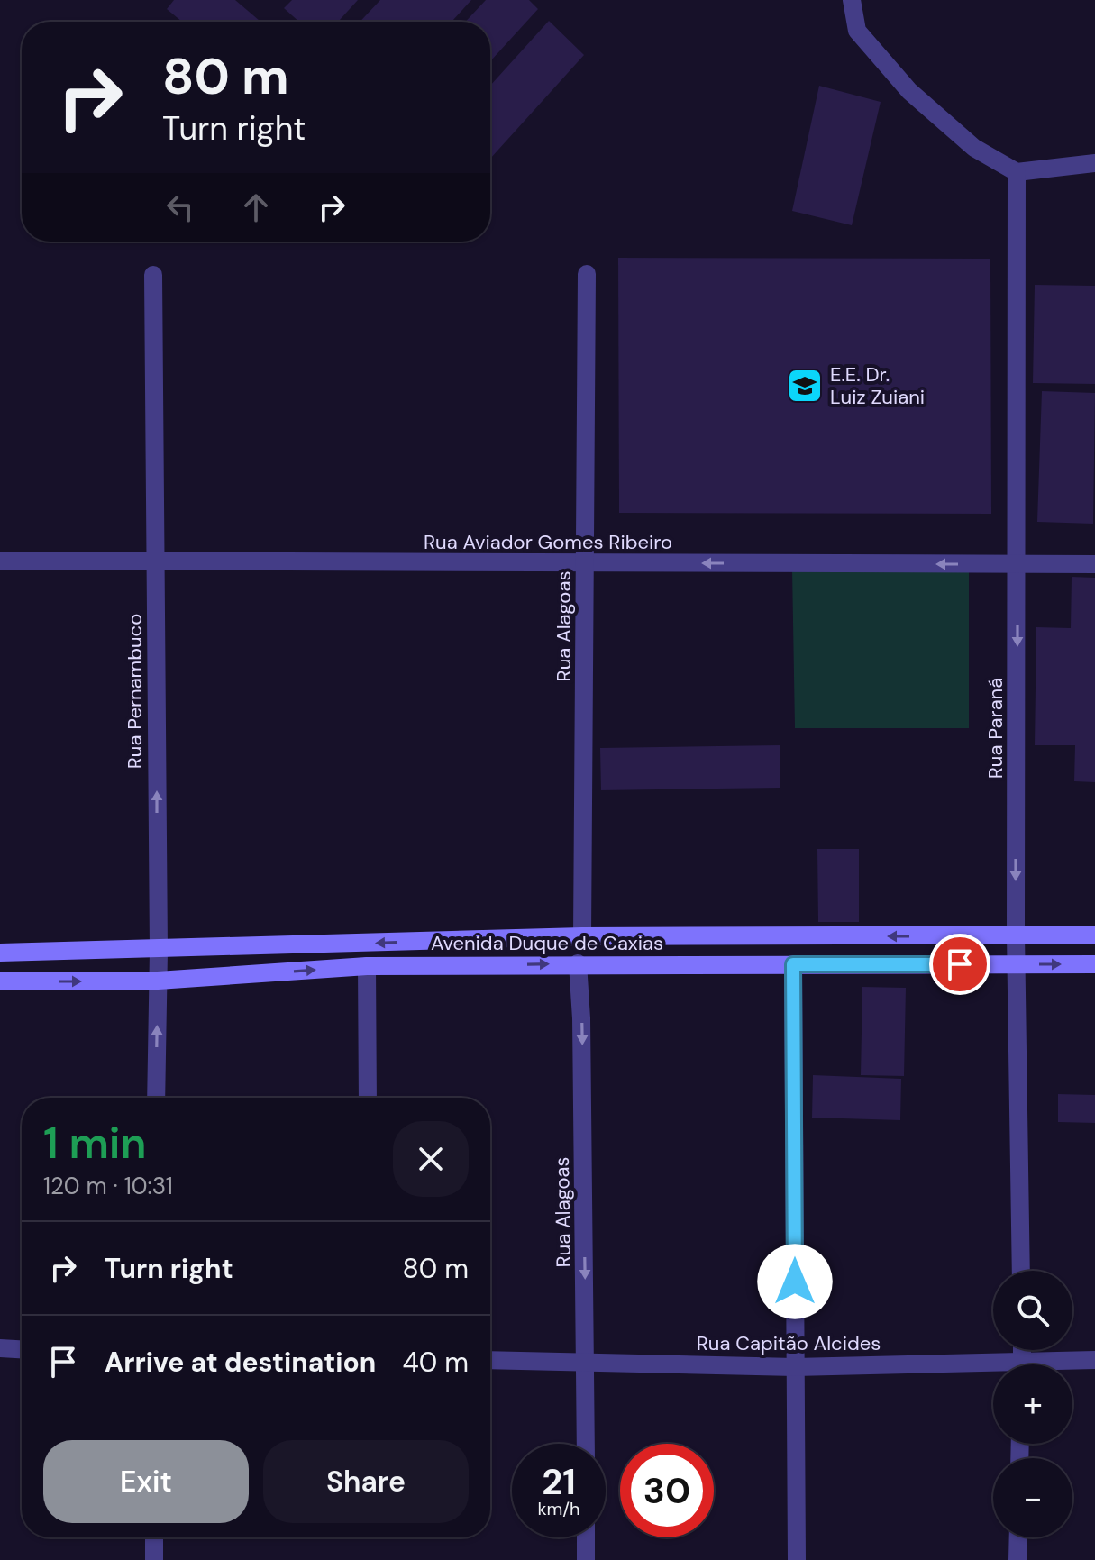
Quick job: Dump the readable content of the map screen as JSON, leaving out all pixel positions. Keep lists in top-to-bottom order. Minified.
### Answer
{"streets":{"main road":["Avenida Duque de Caxias"],"street":["Rua Aviador Gomes Ribeiro","Rua Alagoas","Rua Pernambuco","Rua Paraná","Rua Capitão Alcides"]},"crossings":[["Rua Aviador Gomes Ribeiro","Rua Alagoas"],["Rua Aviador Gomes Ribeiro","Rua Pernambuco"],["Rua Aviador Gomes Ribeiro","Rua Paraná"],["Rua Alagoas","Avenida Duque de Caxias"],["Rua Alagoas","Rua Capitão Alcides"],["Rua Pernambuco","Avenida Duque de Caxias"],["Rua Paraná","Avenida Duque de Caxias"]],"one_way":["Rua Aviador Gomes Ribeiro","Rua Pernambuco"],"places":{"school or university":["E.E. Dr. Luiz Zuiani"]},"page":{"turn":["80 m","Turn right"],"heading":["1 min","120 m · 10:31"],"list":[{"name":"Turn right","value":"80 m"},{"name":"Arrive at destination","value":"40 m"}],"map_buttons":["+","−"],"buttons":["Exit","Share"],"speed":"21 km/h","limit":"30"}}
